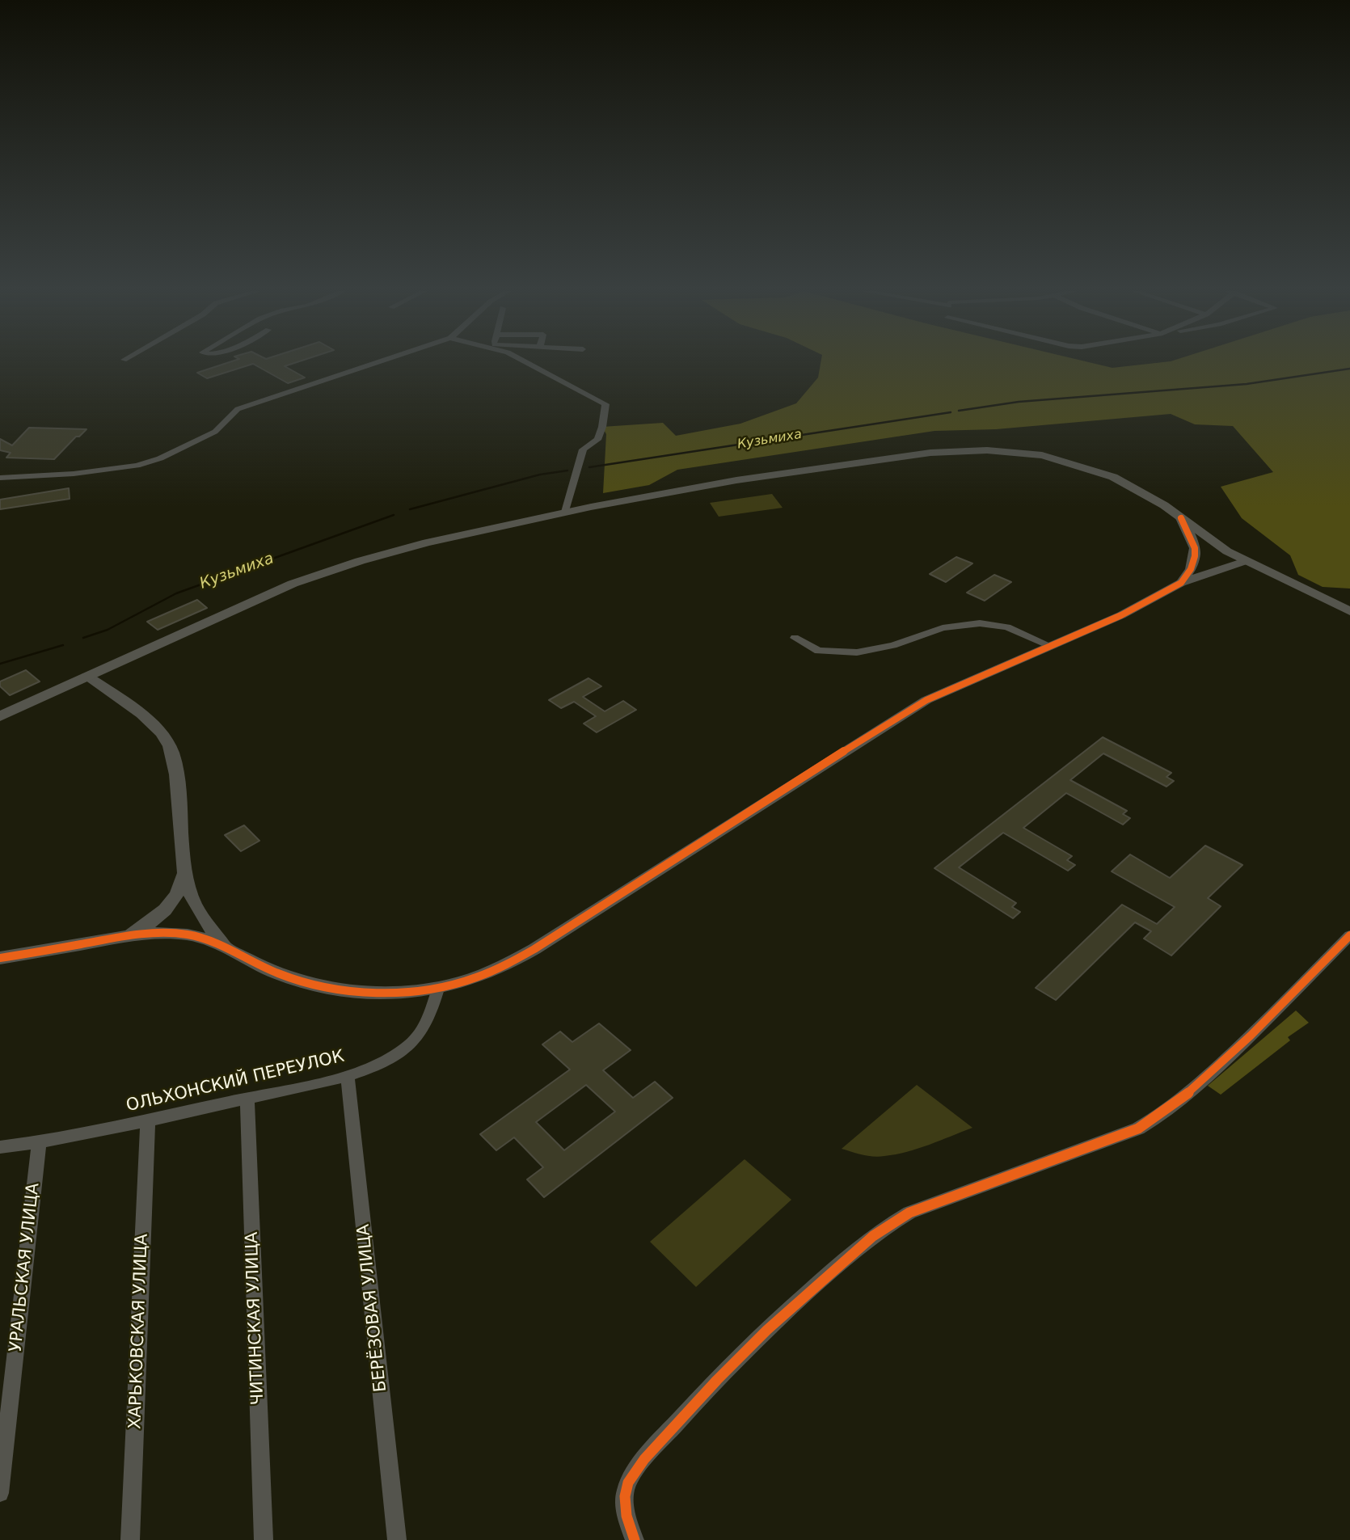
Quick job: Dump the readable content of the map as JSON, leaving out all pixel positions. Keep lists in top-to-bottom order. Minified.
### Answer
{"streets":{"street":["ОЛЬХОНСКИЙ ПЕРЕУЛОК","УРАЛЬСКАЯ УЛИЦА","БЕРЁЗОВАЯ УЛИЦА","ЧИТИНСКАЯ УЛИЦА","ХАРЬКОВСКАЯ УЛИЦА"]},"crossings":[["ОЛЬХОНСКИЙ ПЕРЕУЛОК","УРАЛЬСКАЯ УЛИЦА"],["ОЛЬХОНСКИЙ ПЕРЕУЛОК","БЕРЁЗОВАЯ УЛИЦА"],["ОЛЬХОНСКИЙ ПЕРЕУЛОК","ЧИТИНСКАЯ УЛИЦА"],["ОЛЬХОНСКИЙ ПЕРЕУЛОК","ХАРЬКОВСКАЯ УЛИЦА"]],"water":["Кузьмиха"]}
